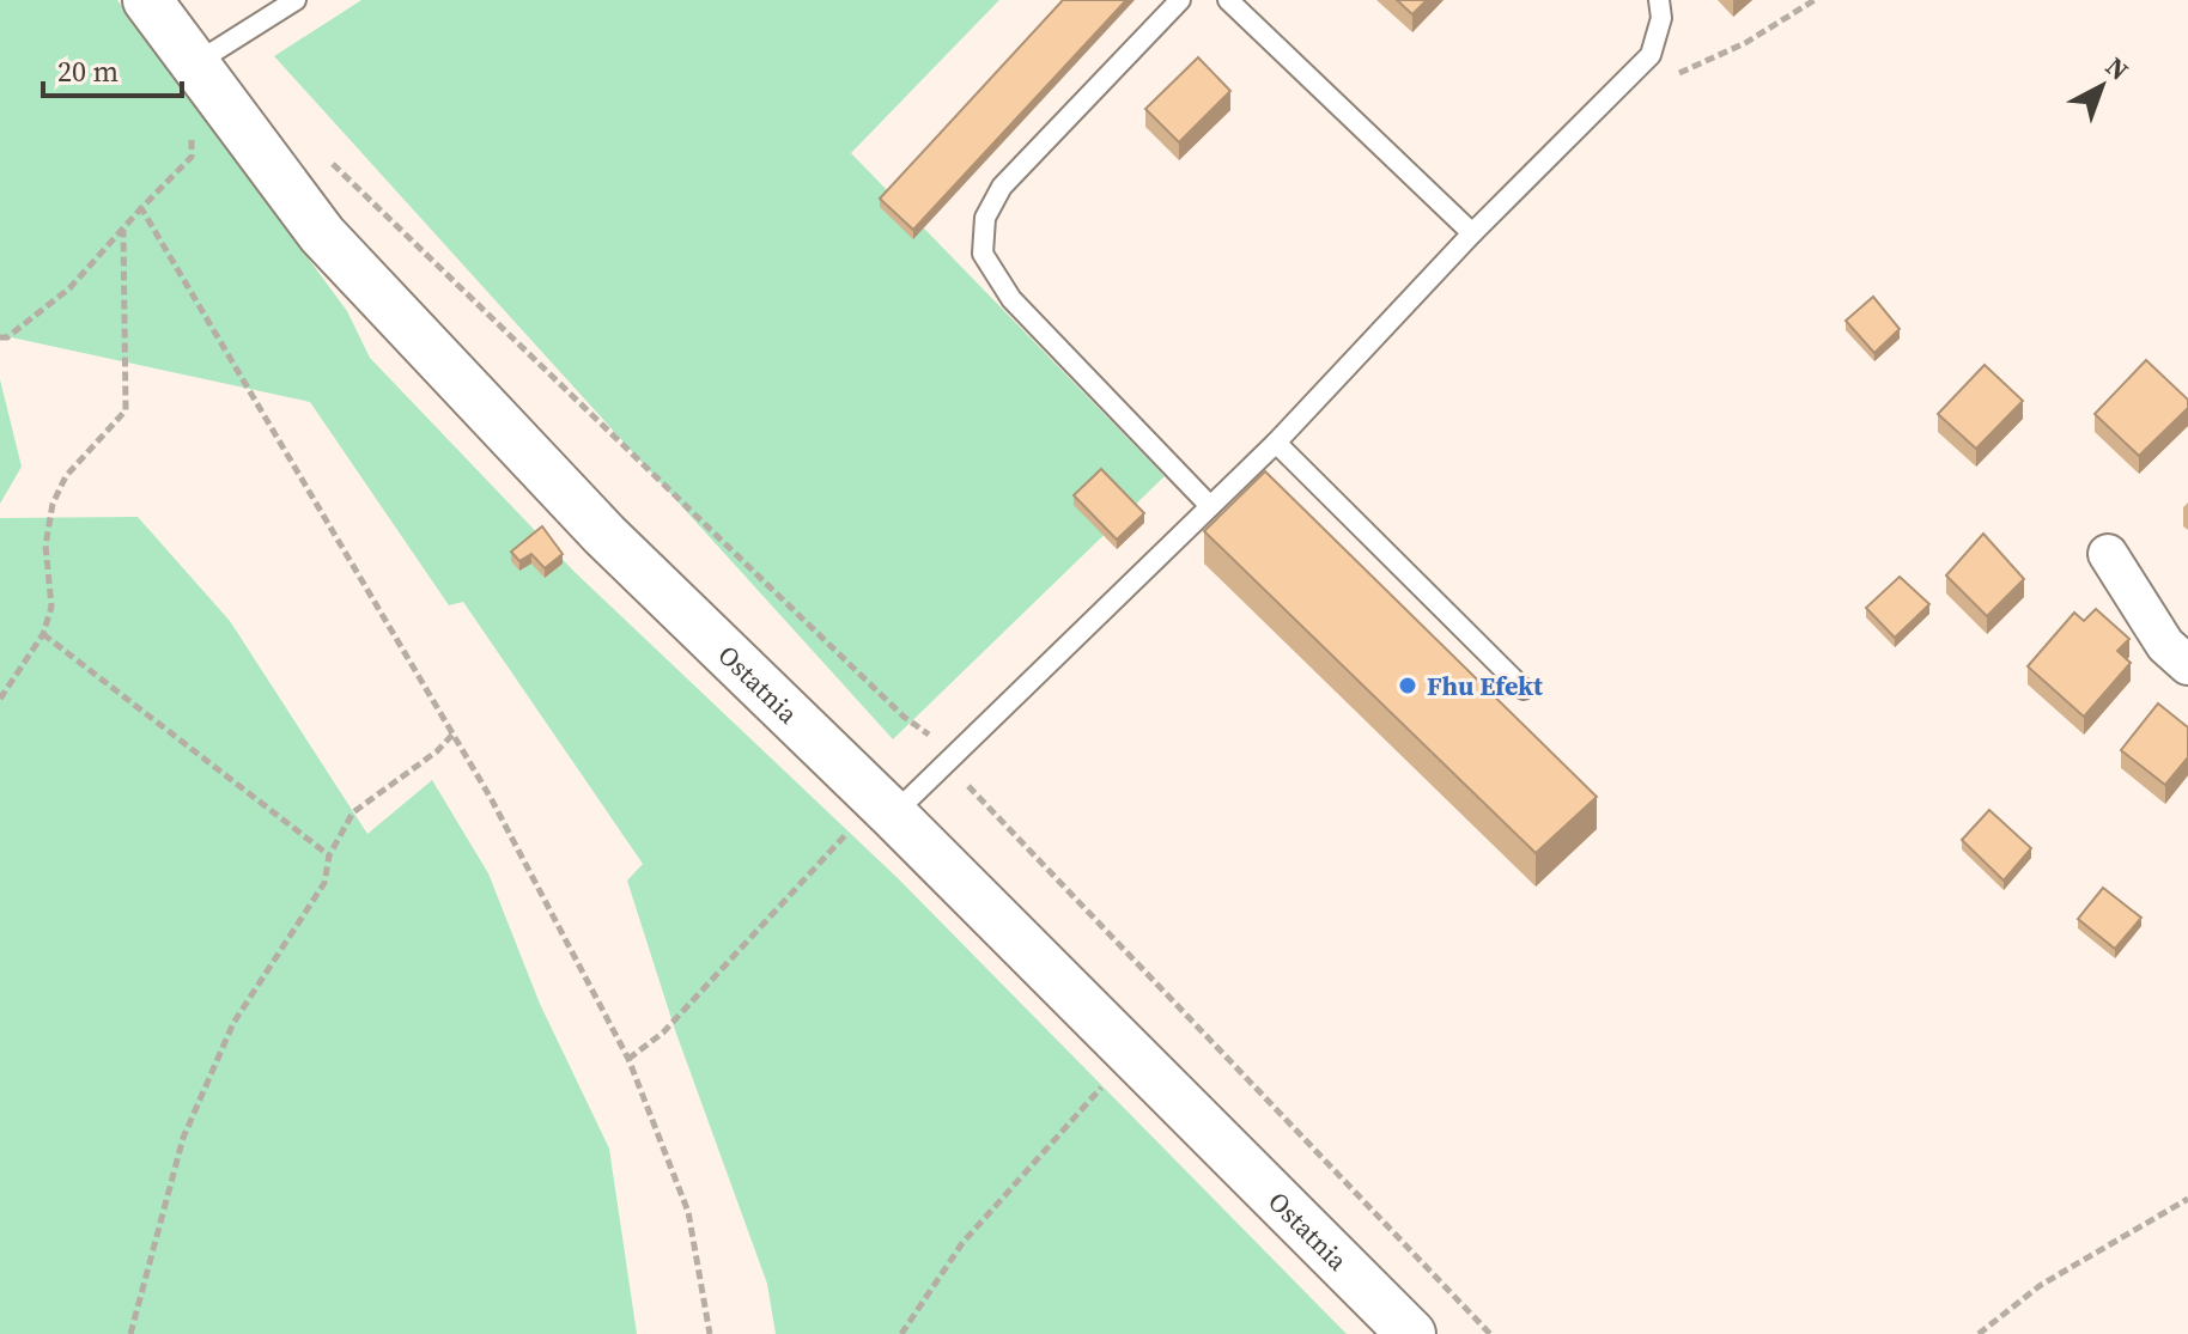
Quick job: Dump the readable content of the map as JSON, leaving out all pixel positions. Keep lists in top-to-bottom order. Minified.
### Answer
{"streets":{"street":["Ostatnia"]},"places":["Fhu Efekt"],"scale_bar":"20 m","north":"top right"}
